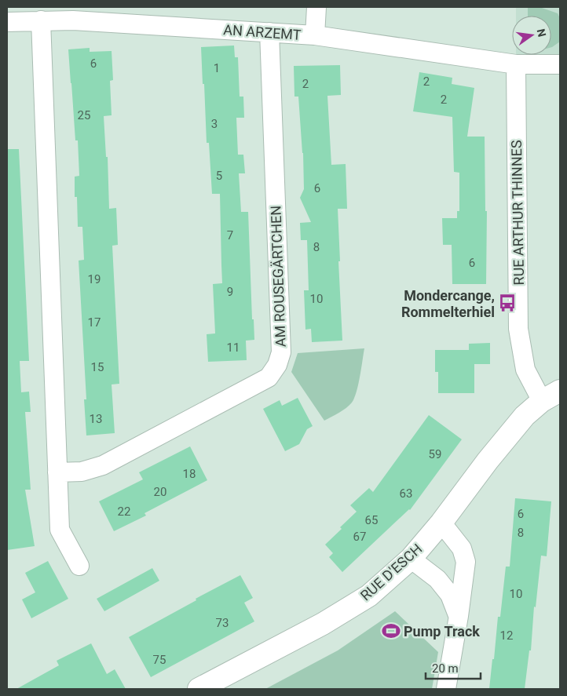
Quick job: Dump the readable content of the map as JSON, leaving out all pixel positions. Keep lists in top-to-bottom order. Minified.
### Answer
{"streets":{"main road":["RUE D'ESCH"],"street":["AN ARZEMT","RUE ARTHUR THINNES","AM ROUSEGÄRTCHEN"]},"crossings":[["AN ARZEMT","RUE ARTHUR THINNES"],["AN ARZEMT","AM ROUSEGÄRTCHEN"],["RUE ARTHUR THINNES","RUE D'ESCH"]],"places":{"bus stop":["Mondercange, Rommelterhiel"],"sports":["Pump Track"]},"house_numbers":["6","1","2","2","2","25","3","5","6","7","8","6","19","9","10","17","11","15","13","59","18","20","63","22","6","65","8","67","10","73","12","75"],"scale_bar":"20 m","north":"right"}
